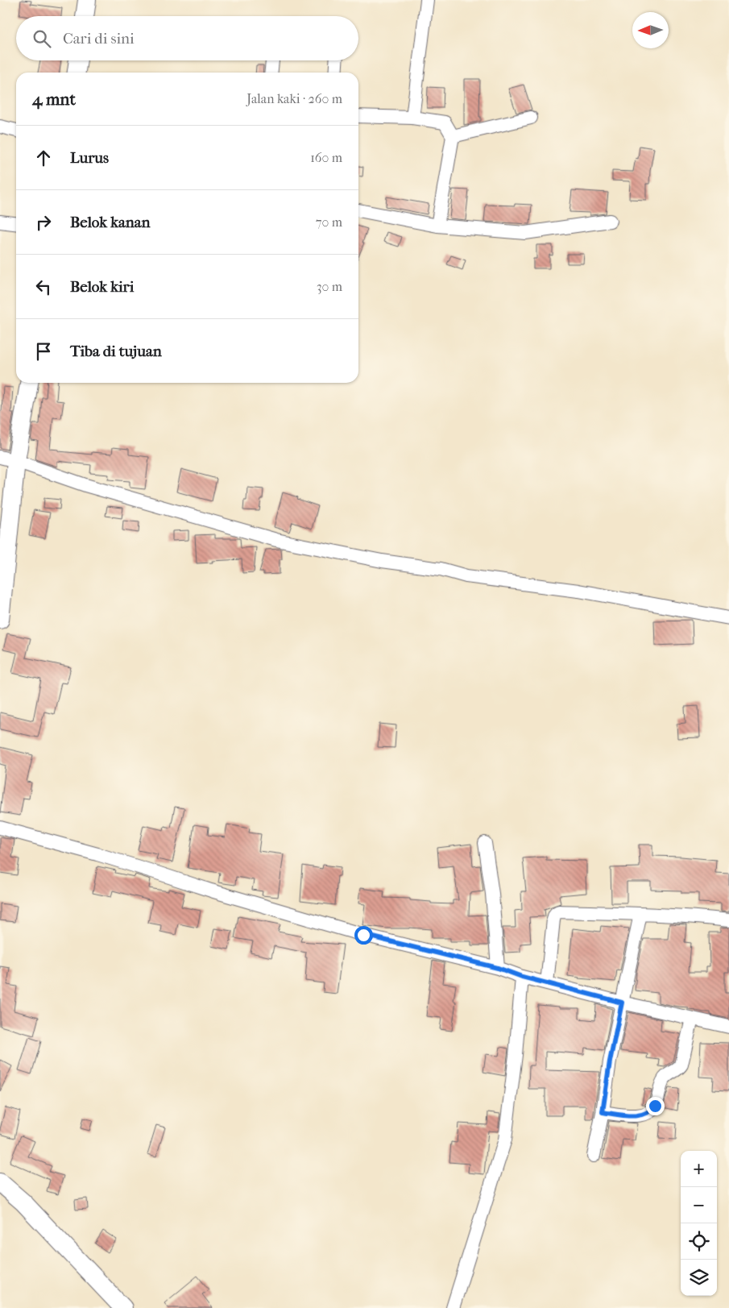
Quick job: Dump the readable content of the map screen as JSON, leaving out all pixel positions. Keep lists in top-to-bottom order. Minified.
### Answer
{"north":"left","page":{"search":"Cari di sini","heading":["4 mnt","Jalan kaki · 260 m"],"list":[["Lurus","160 m"],["Belok kanan","70 m"],["Belok kiri","30 m"],"Tiba di tujuan"],"map_buttons":["+","−"]}}
